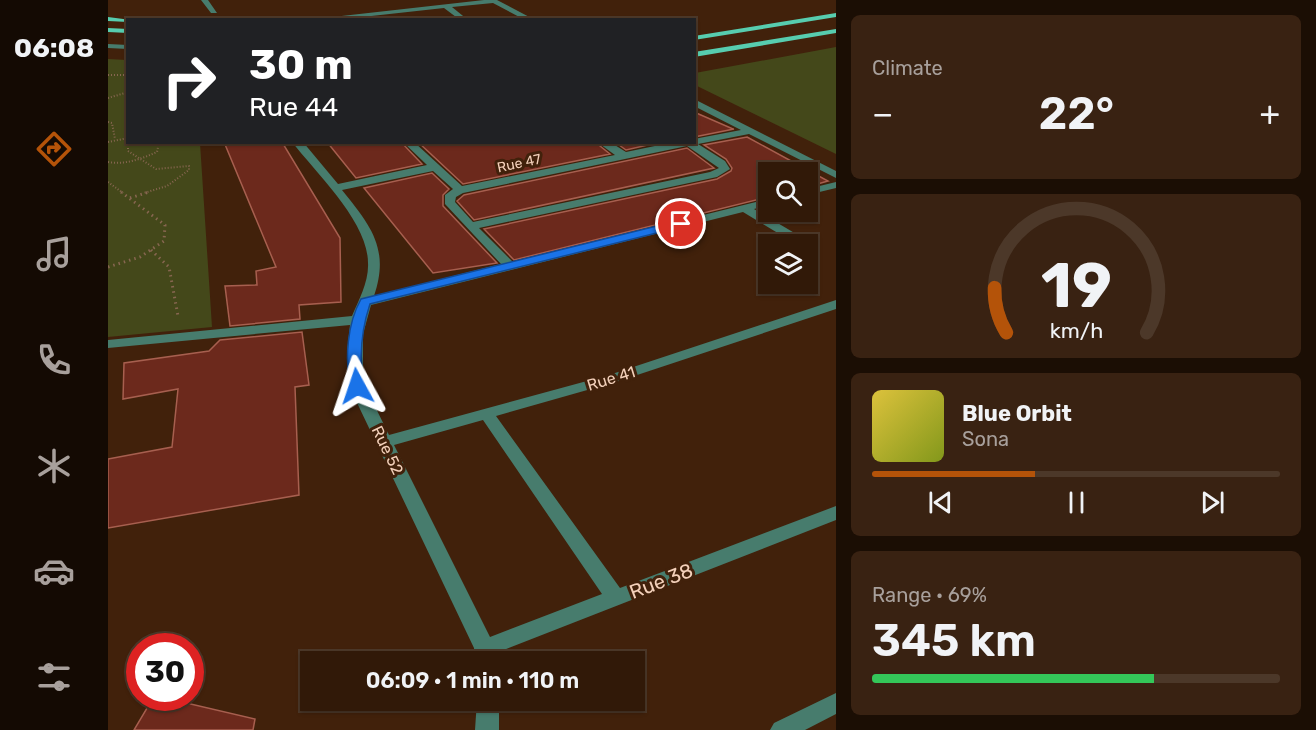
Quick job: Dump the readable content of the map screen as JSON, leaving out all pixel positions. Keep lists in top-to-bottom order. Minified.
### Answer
{"streets":{"street":["Rue 47","Rue 41","Rue 52","Rue 38"]},"crossings":[["Rue 41","Rue 52"]],"page":{"tabs":"06:08","tile":["Climate",["Range · 69%","345 km"]],"turn":["30 m","Rue 44"],"heat":["−","22°","+"],"song":["Blue Orbit","Sona"],"limit":"30","trip":"06:09 · 1 min · 110 m","gauge":["19","km/h"]}}
